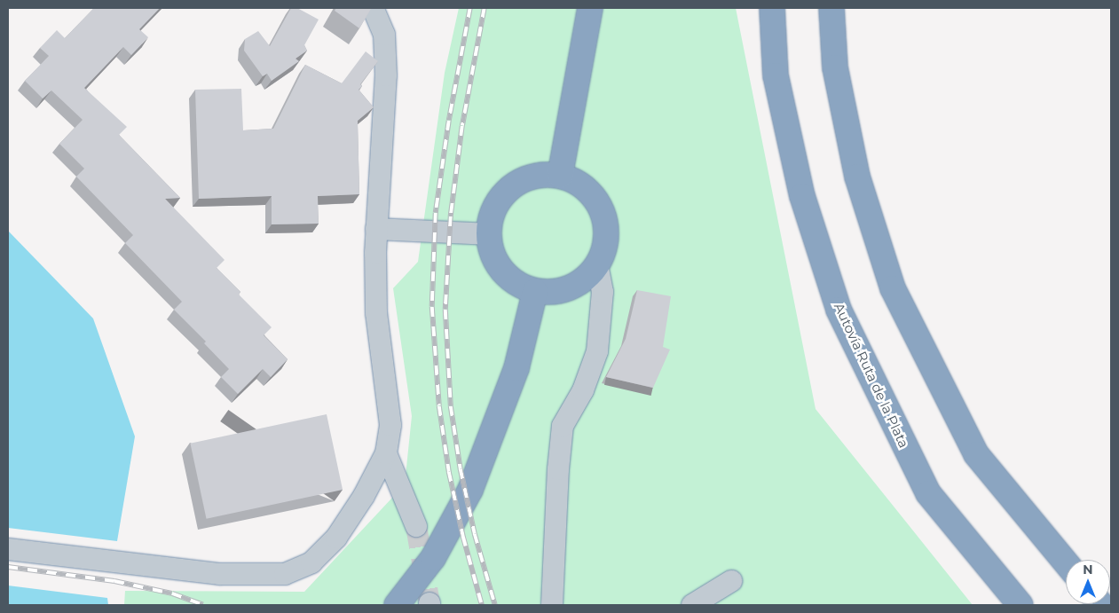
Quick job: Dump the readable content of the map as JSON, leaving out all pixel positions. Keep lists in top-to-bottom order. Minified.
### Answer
{"streets":{"highway":["Autovía Ruta de la Plata"]},"north":"top"}
